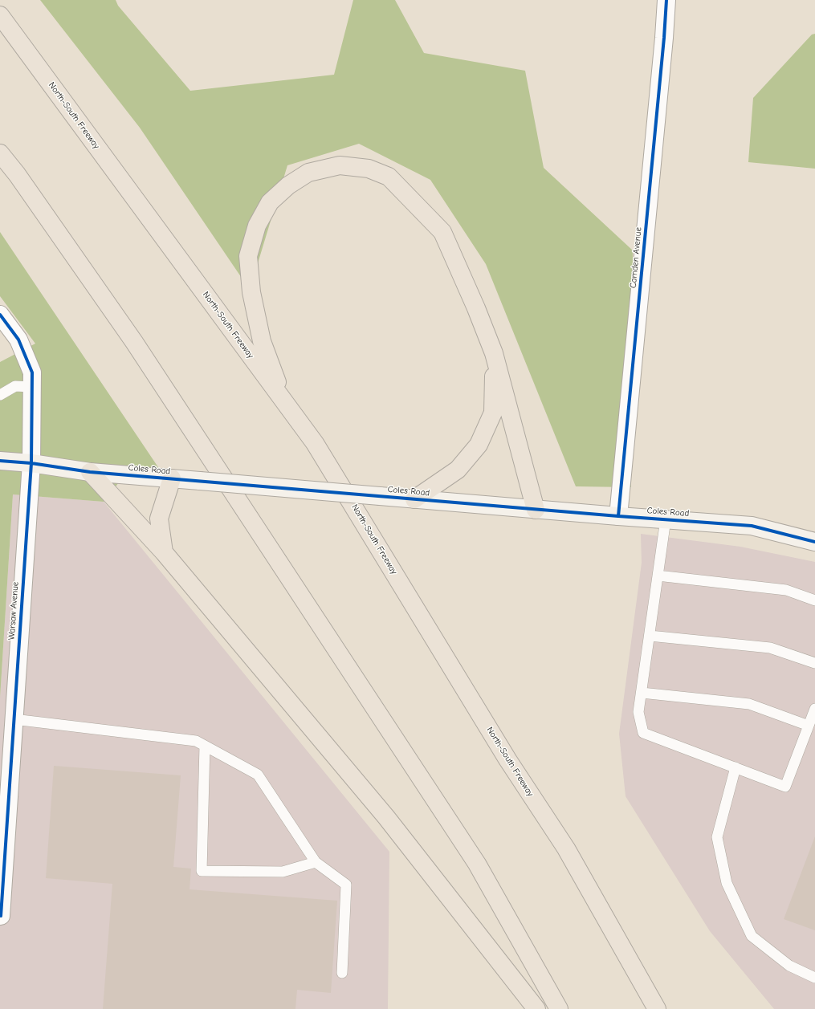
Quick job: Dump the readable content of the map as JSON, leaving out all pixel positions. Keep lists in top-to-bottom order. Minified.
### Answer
{"streets":{"highway":["North-South Freeway"],"street":["Camden Avenue","Coles Road","Warsaw Avenue"]},"crossings":[["Camden Avenue","Coles Road"],["Coles Road","Warsaw Avenue"]]}
